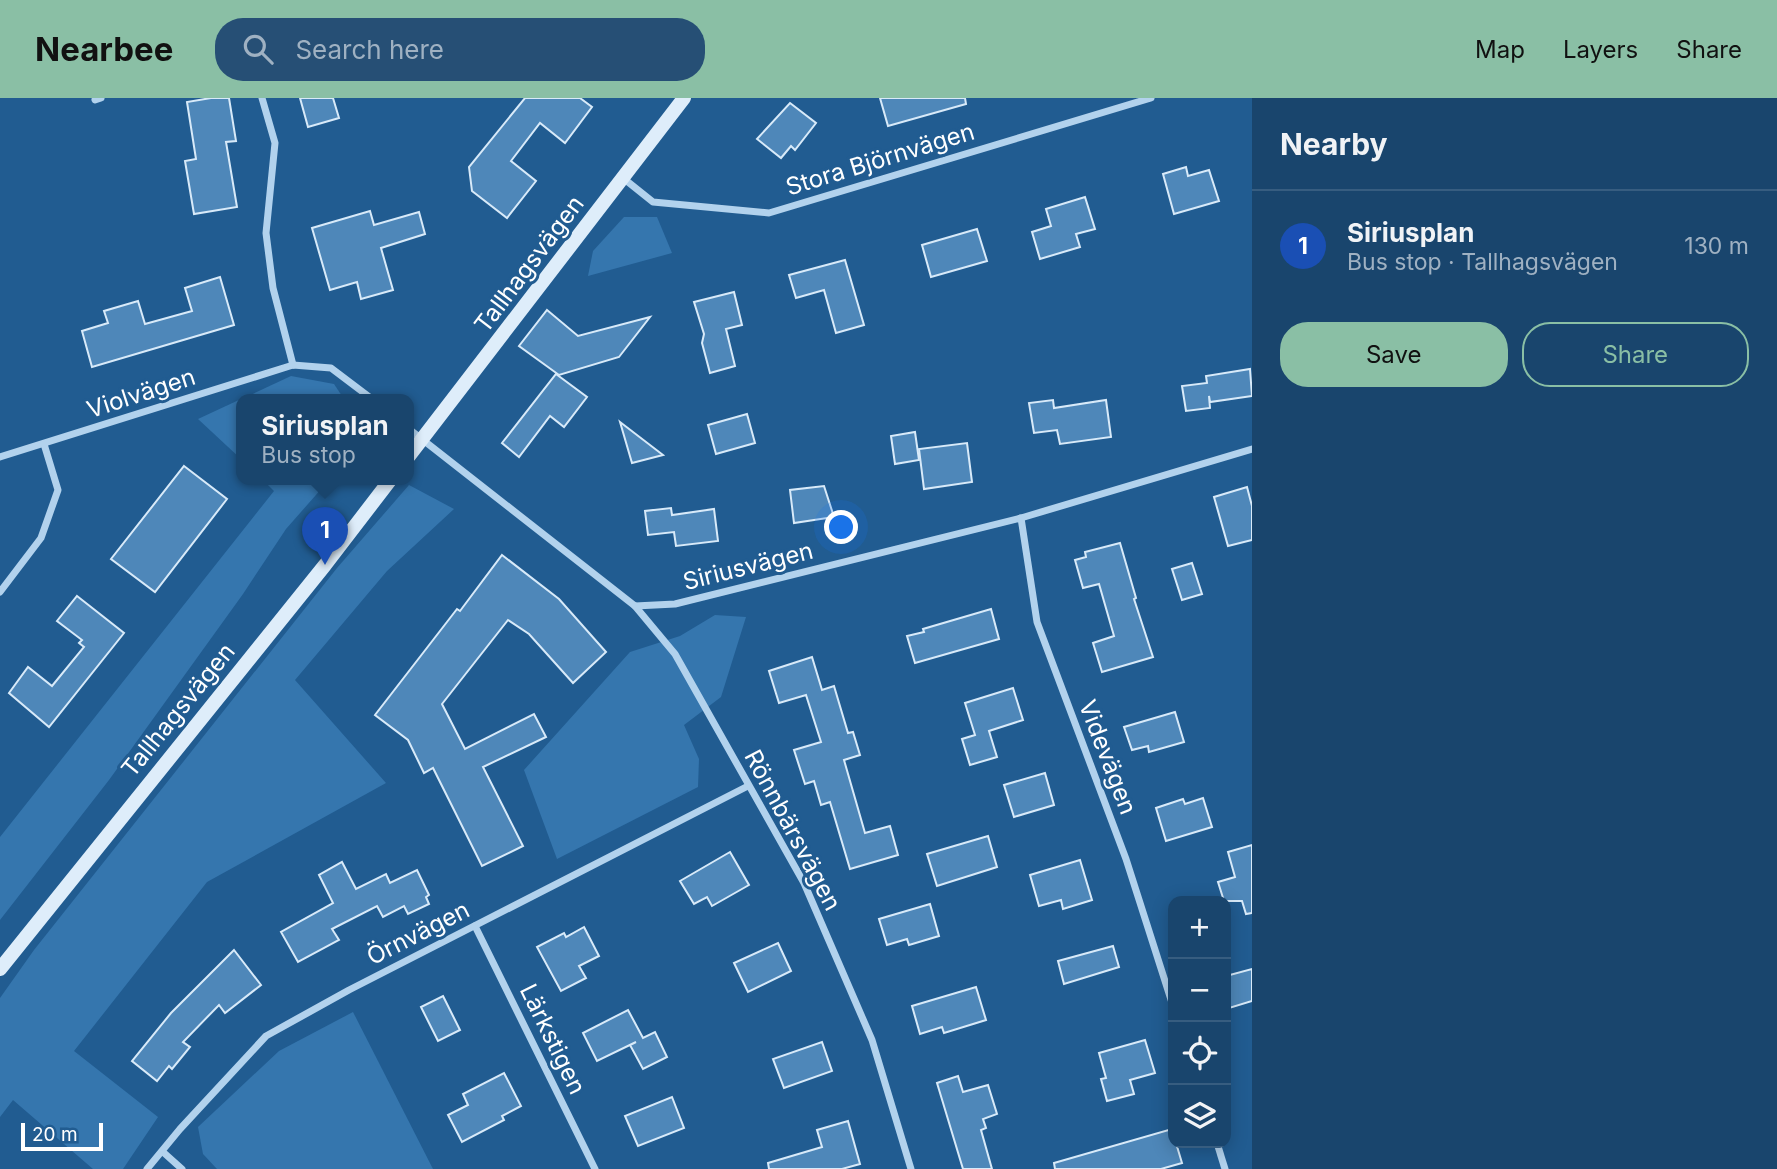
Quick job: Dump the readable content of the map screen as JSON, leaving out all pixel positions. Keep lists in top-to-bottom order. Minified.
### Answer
{"streets":{"main road":["Tallhagsvägen"],"street":["Stora Björnvägen","Violvägen","Siriusvägen","Videvägen","Rönnbärsvägen","Örnvägen","Lärkstigen"]},"crossings":[["Stora Björnvägen","Tallhagsvägen"],["Siriusvägen","Videvägen"],["Siriusvägen","Rönnbärsvägen"],["Rönnbärsvägen","Örnvägen"],["Örnvägen","Lärkstigen"]],"scale_bar":"20 m","page":{"header":"Nearbee","search":"Search here","nav":["Map","Layers","Share"],"heading":"Nearby","list":[{"mark":"1","name":"Siriusplan","note":"Bus stop · Tallhagsvägen","value":"130 m"}],"buttons":["Save","Share"],"popup":["Siriusplan","Bus stop"],"pins":"1","map_buttons":["+","−"],"scale":"20 m"}}
